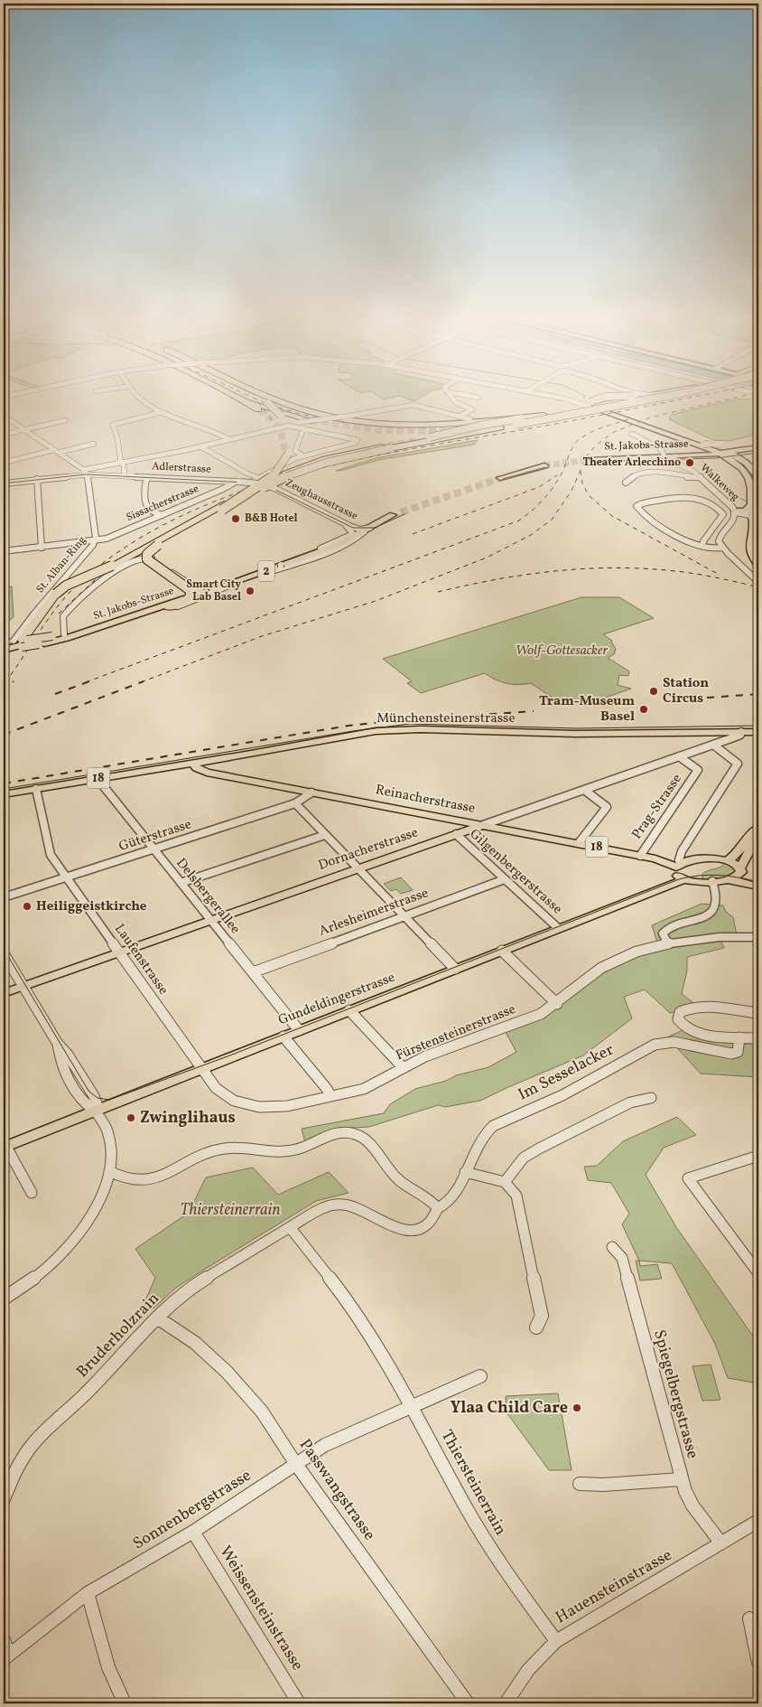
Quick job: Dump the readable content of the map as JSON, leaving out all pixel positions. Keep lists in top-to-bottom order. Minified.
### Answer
{"streets":{"main road":["St. Jakobs-Strasse","2","Münchensteinerstrasse","18","Reinacherstrasse","Dornacherstrasse","Gundeldingerstrasse"],"street":["Adlerstrasse","Walkeweg","Zeughausstrasse","Sissacherstrasse","St. Alban-Ring","Prag-Strasse","Güterstrasse","Gilgenbergerstrasse","Delsbergerallee","Arlesheimerstrasse","Laufenstrasse","Fürstensteinerstrasse","Im Sesselacker","Bruderholzrain","Spiegelbergstrasse","Thiersteinerrain","Passwangstrasse","Sonnenbergstrasse","Hauensteinstrasse","Weissensteinstrasse"]},"crossings":[["St. Jakobs-Strasse","Walkeweg"],["St. Jakobs-Strasse","St. Alban-Ring"],["Adlerstrasse","Zeughausstrasse"],["Adlerstrasse","Sissacherstrasse"],["Adlerstrasse","St. Alban-Ring"],["Sissacherstrasse","St. Alban-Ring"],["Münchensteinerstrasse","Reinacherstrasse"],["Münchensteinerstrasse","Dornacherstrasse"],["Münchensteinerstrasse","Delsbergerallee"],["Münchensteinerstrasse","Laufenstrasse"],["Reinacherstrasse","Prag-Strasse"],["Reinacherstrasse","Güterstrasse"],["Reinacherstrasse","Dornacherstrasse"],["Prag-Strasse","Dornacherstrasse"],["Güterstrasse","Delsbergerallee"],["Güterstrasse","Laufenstrasse"],["Dornacherstrasse","Gilgenbergerstrasse"],["Dornacherstrasse","Delsbergerallee"],["Dornacherstrasse","Laufenstrasse"],["Gilgenbergerstrasse","Arlesheimerstrasse"],["Gilgenbergerstrasse","Gundeldingerstrasse"],["Delsbergerallee","Arlesheimerstrasse"],["Delsbergerallee","Gundeldingerstrasse"],["Laufenstrasse","Gundeldingerstrasse"],["Laufenstrasse","Fürstensteinerstrasse"],["Gundeldingerstrasse","Fürstensteinerstrasse"],["Bruderholzrain","Thiersteinerrain"],["Bruderholzrain","Passwangstrasse"],["Spiegelbergstrasse","Hauensteinstrasse"],["Thiersteinerrain","Sonnenbergstrasse"],["Thiersteinerrain","Hauensteinstrasse"],["Passwangstrasse","Sonnenbergstrasse"],["Sonnenbergstrasse","Weissensteinstrasse"]],"parks":["Wolf-Gottesacker","Thiersteinerrain"],"places":["Theater Arlecchino","B&B Hotel","Smart City Lab Basel","Station Circus","Tram-Museum Basel","Heiliggeistkirche","Zwinglihaus","Ylaa Child Care"]}
